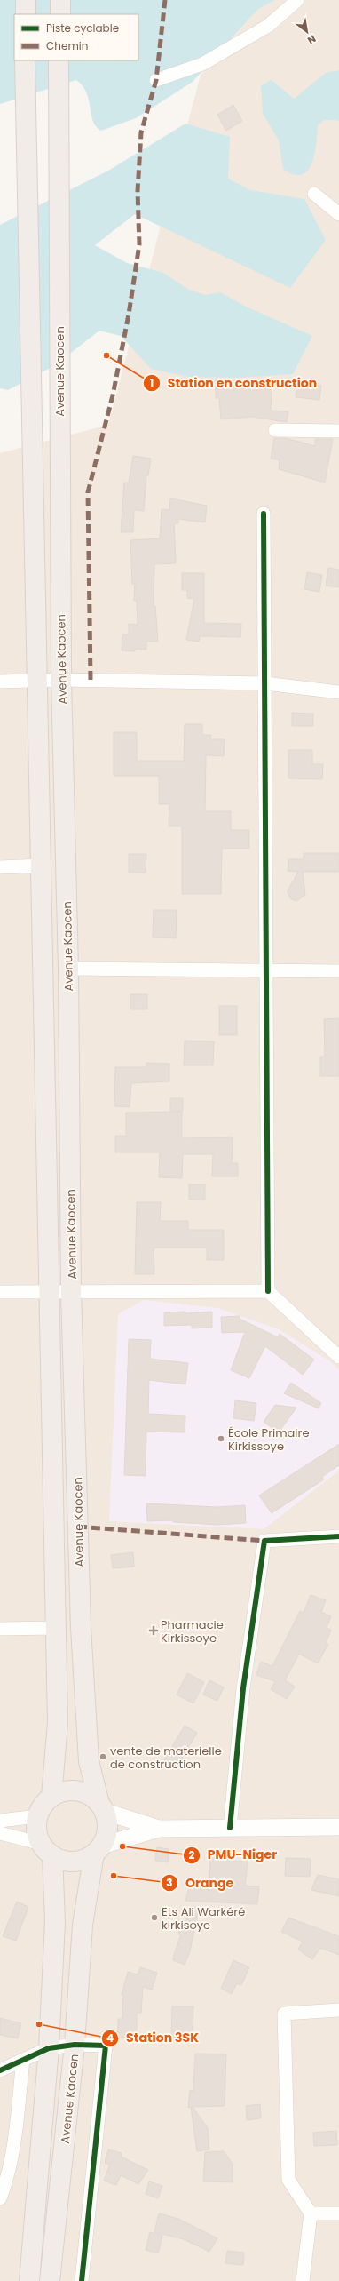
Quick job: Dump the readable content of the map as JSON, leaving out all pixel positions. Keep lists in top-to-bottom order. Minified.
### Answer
{"streets":{"highway":["Avenue Kaocen"]},"places":{"other":["Station en construction","École Primaire Kirkissoye","vente de materielle de construction","PMU-Niger","Orange","Ets Ali Warkéré kirkisoye","Station 3SK"],"health":["Pharmacie Kirkissoye"]},"legend":["Piste cyclable","Chemin"],"north":"bottom right"}
